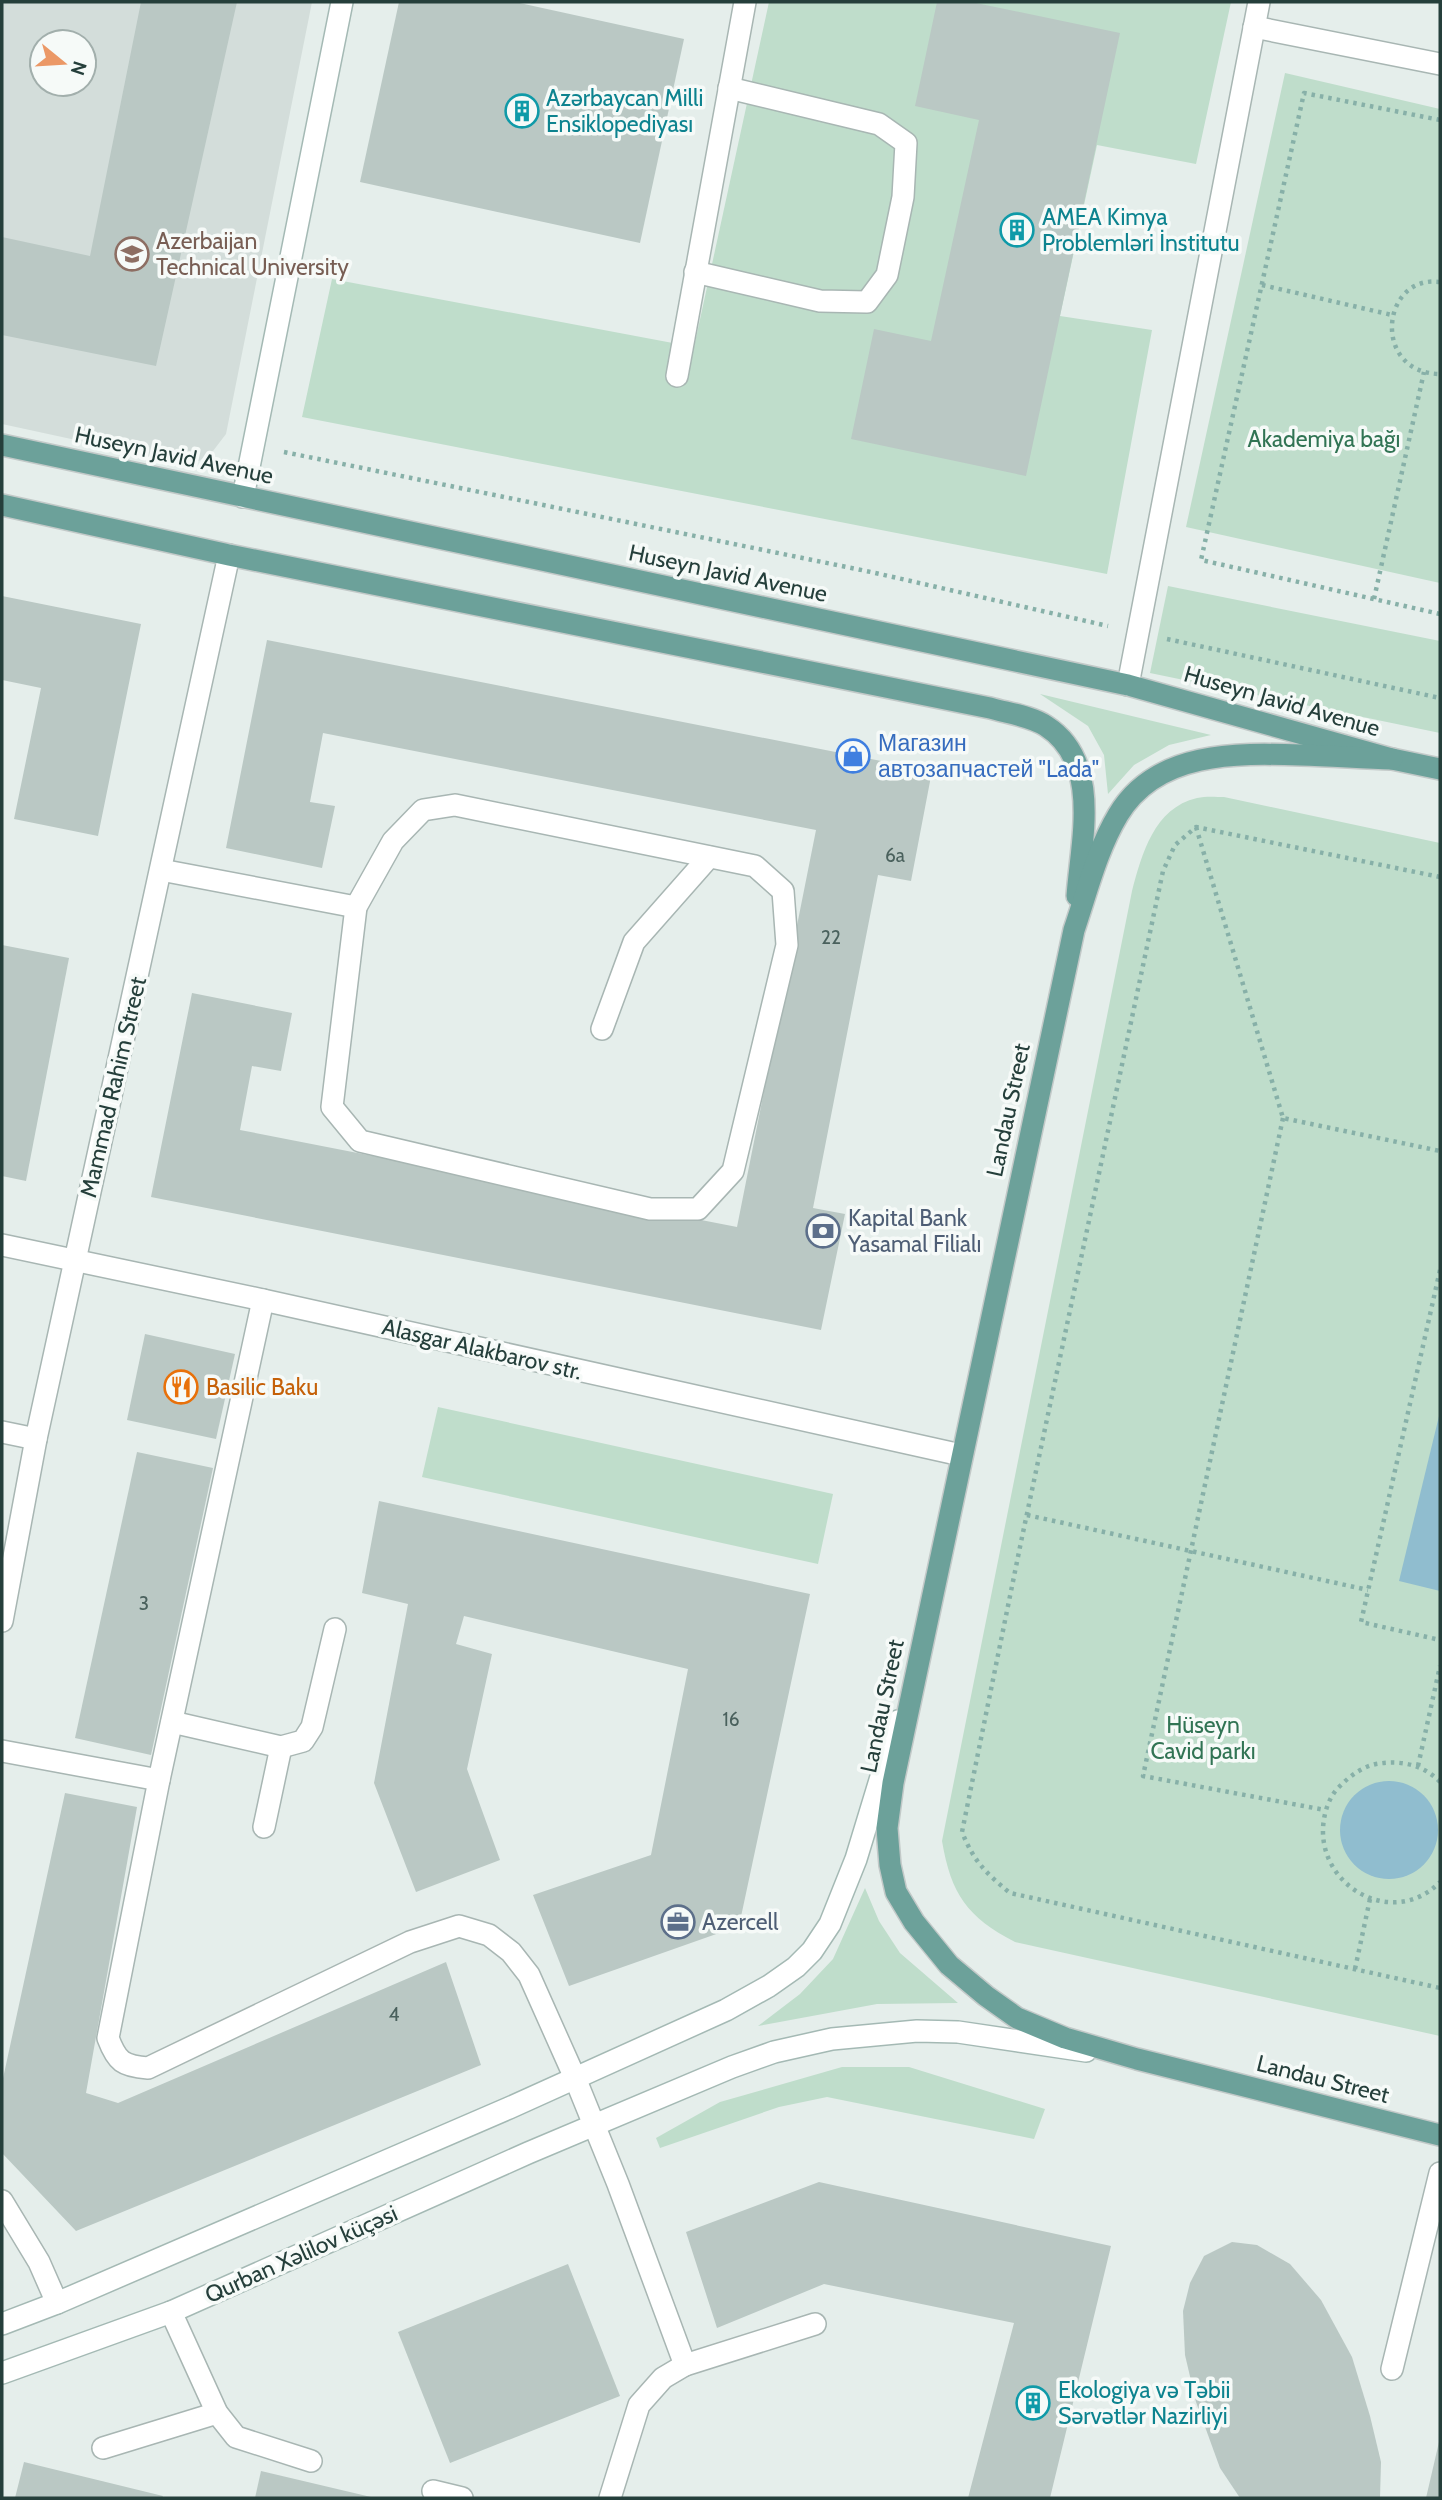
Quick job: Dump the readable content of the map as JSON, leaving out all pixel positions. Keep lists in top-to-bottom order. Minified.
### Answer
{"streets":{"main road":["Huseyn Javid Avenue","Landau Street"],"street":["Mammad Rahim Street","Alasgar Alakbarov str.","Qurban Xəlilov küçəsi"]},"crossings":[["Mammad Rahim Street","Alasgar Alakbarov str."],["Landau Street","Alasgar Alakbarov str."],["Landau Street","Qurban Xəlilov küçəsi"]],"parks":["Akademiya bağı","Hüseyn Cavid parkı"],"places":{"building":["Azərbaycan Milli Ensiklopediyası","AMEA Kimya Problemləri İnstitutu","Ekologiya və Təbii Sərvətlər Nazirliyi"],"school or university":["Azerbaijan Technical University"],"shop":["Магазин автозапчастей \"Lada\""],"bank":["Kapital Bank Yasamal Filialı"],"restaurant":["Basilic Baku"],"office":["Azercell"]},"house_numbers":["6a","22","3","16","4"],"north":"right"}
